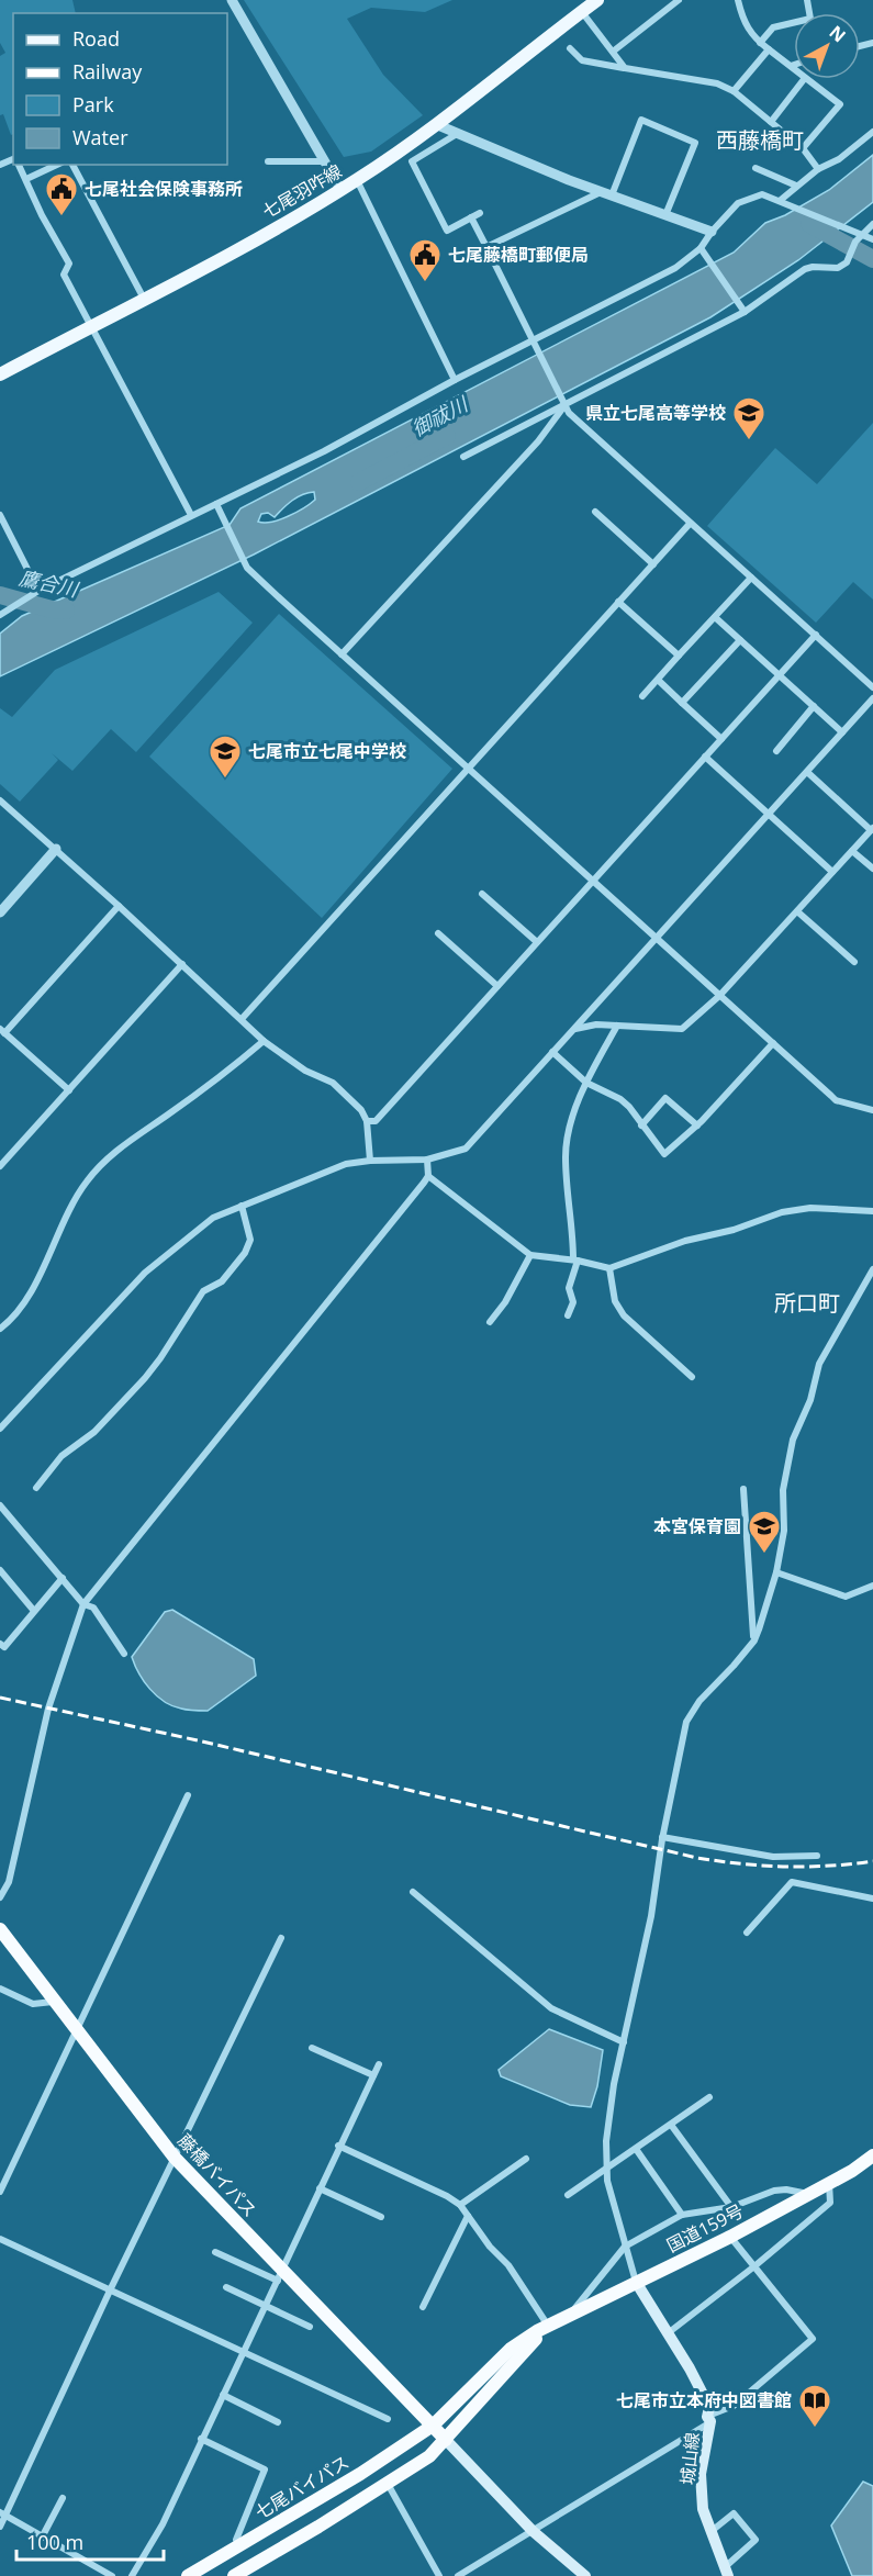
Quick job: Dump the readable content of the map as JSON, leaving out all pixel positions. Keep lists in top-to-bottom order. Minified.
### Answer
{"streets":{"highway":["藤橋バイパス","国道159号","七尾バイパス"],"main road":["七尾羽咋線","城山線"]},"crossings":[["藤橋バイパス","国道159号"],["藤橋バイパス","七尾バイパス"],["国道159号","城山線"],["国道159号","七尾バイパス"]],"districts":["西藤橋町","所口町"],"water":["御祓川","鷹合川"],"places":{"public building":["七尾社会保険事務所","七尾藤橋町郵便局"],"school or university":["県立七尾高等学校","七尾市立七尾中学校","本宮保育園"],"library":["七尾市立本府中図書館"]},"legend":["Road","Railway","Park","Water"],"scale_bar":"100 m","north":"top right"}
